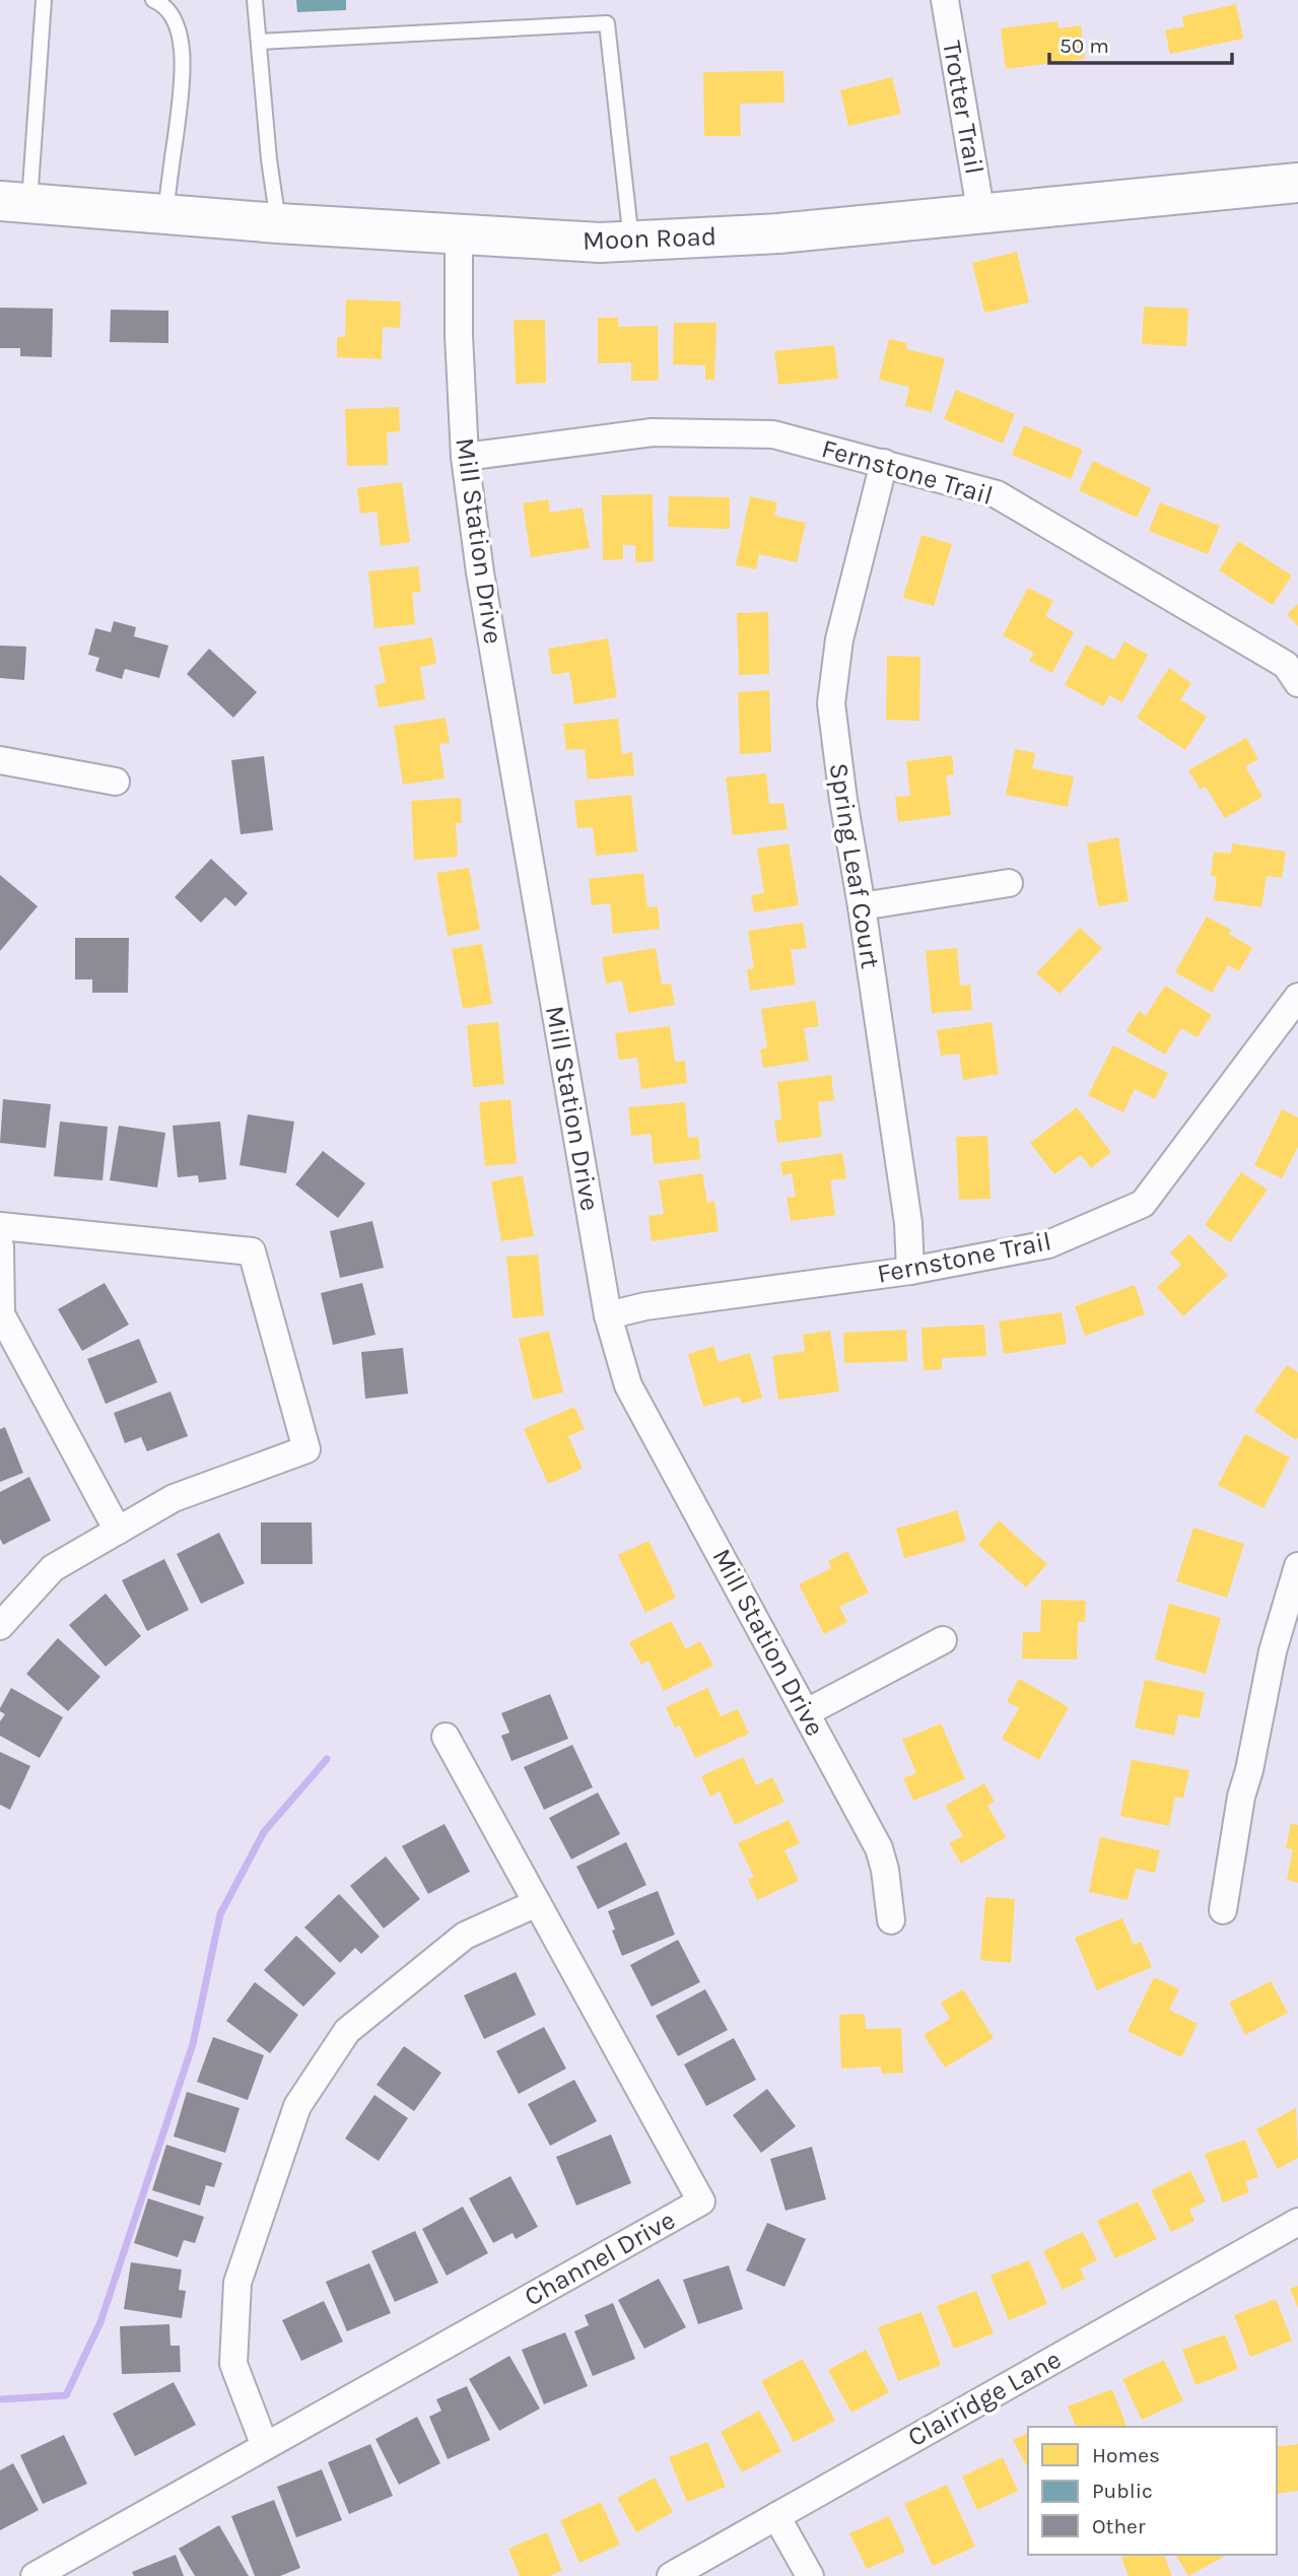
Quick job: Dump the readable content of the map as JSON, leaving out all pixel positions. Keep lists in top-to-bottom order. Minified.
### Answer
{"streets":{"street":["Trotter Trail","Moon Road","Fernstone Trail","Mill Station Drive","Spring Leaf Court","Channel Drive","Clairidge Lane"]},"crossings":[["Trotter Trail","Moon Road"],["Moon Road","Mill Station Drive"],["Fernstone Trail","Mill Station Drive"],["Fernstone Trail","Spring Leaf Court"]],"legend":["Homes","Public","Other"],"scale_bar":"50 m"}
